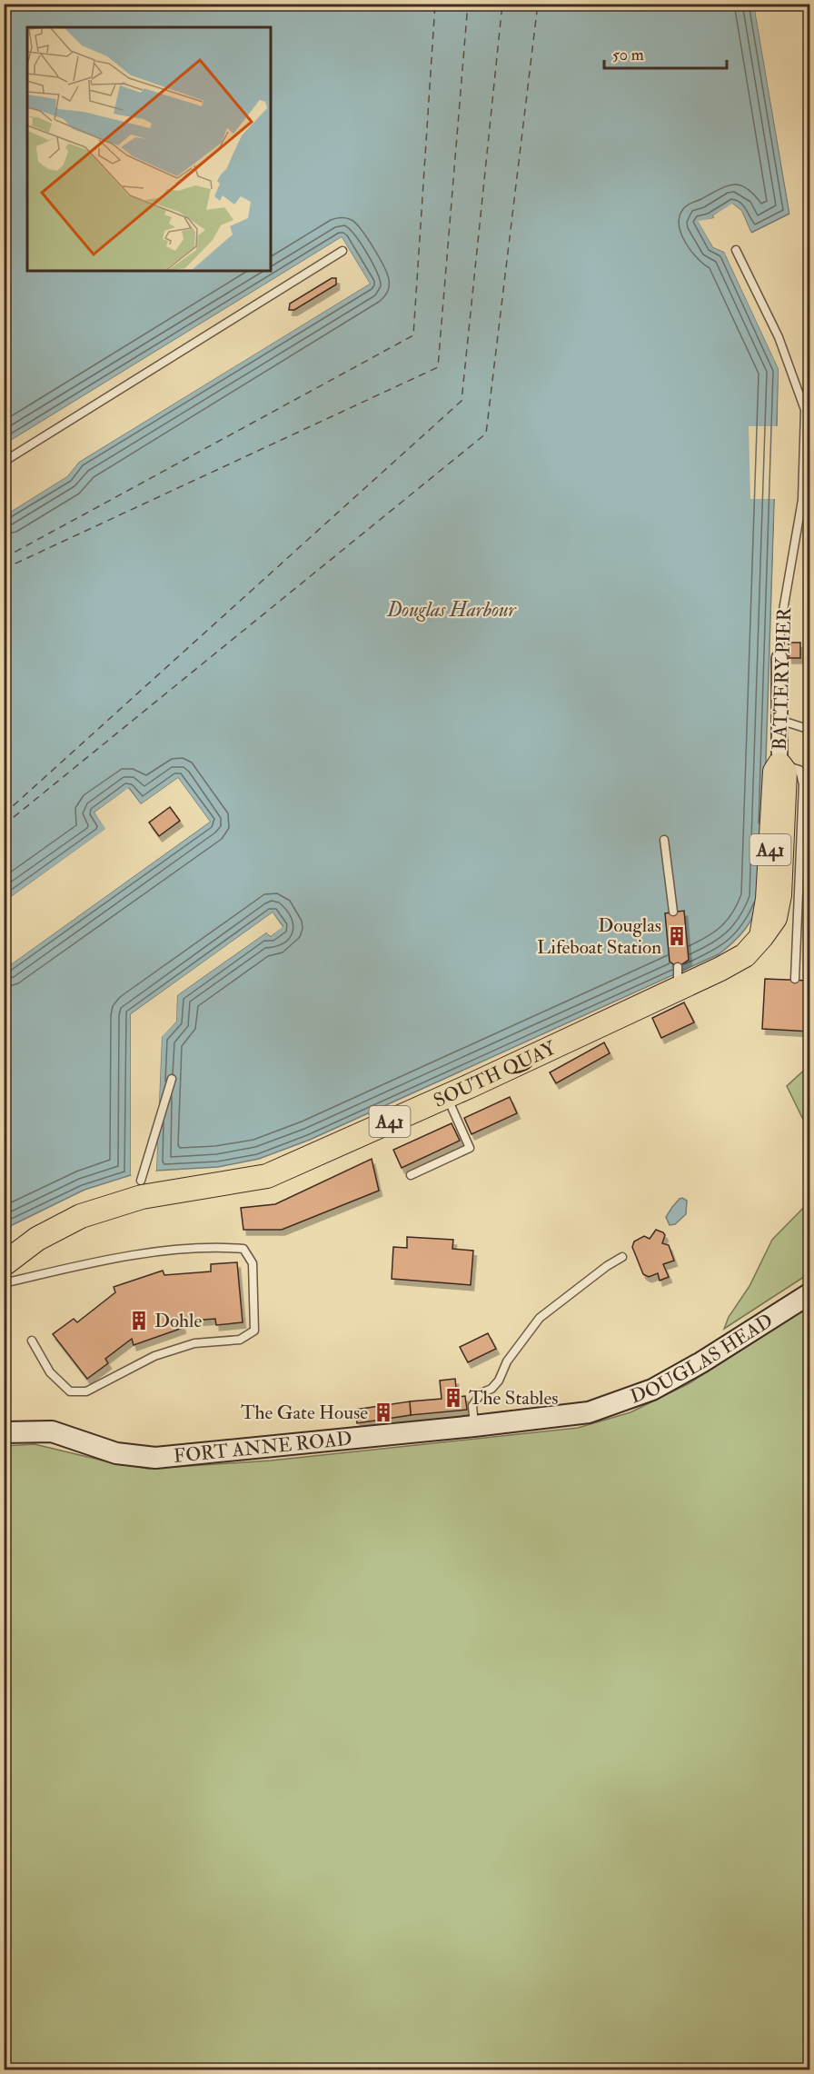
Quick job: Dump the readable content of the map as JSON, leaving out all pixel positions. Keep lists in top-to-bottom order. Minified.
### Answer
{"streets":{"main road":["BATTERY PIER","A41","SOUTH QUAY","DOUGLAS HEAD","FORT ANNE ROAD"]},"crossings":[["BATTERY PIER","SOUTH QUAY"],["DOUGLAS HEAD","FORT ANNE ROAD"]],"water":["Douglas Harbour"],"places":{"building":["Douglas Lifeboat Station","Dohle","The Stables","The Gate House"]},"scale_bar":"50 m"}
